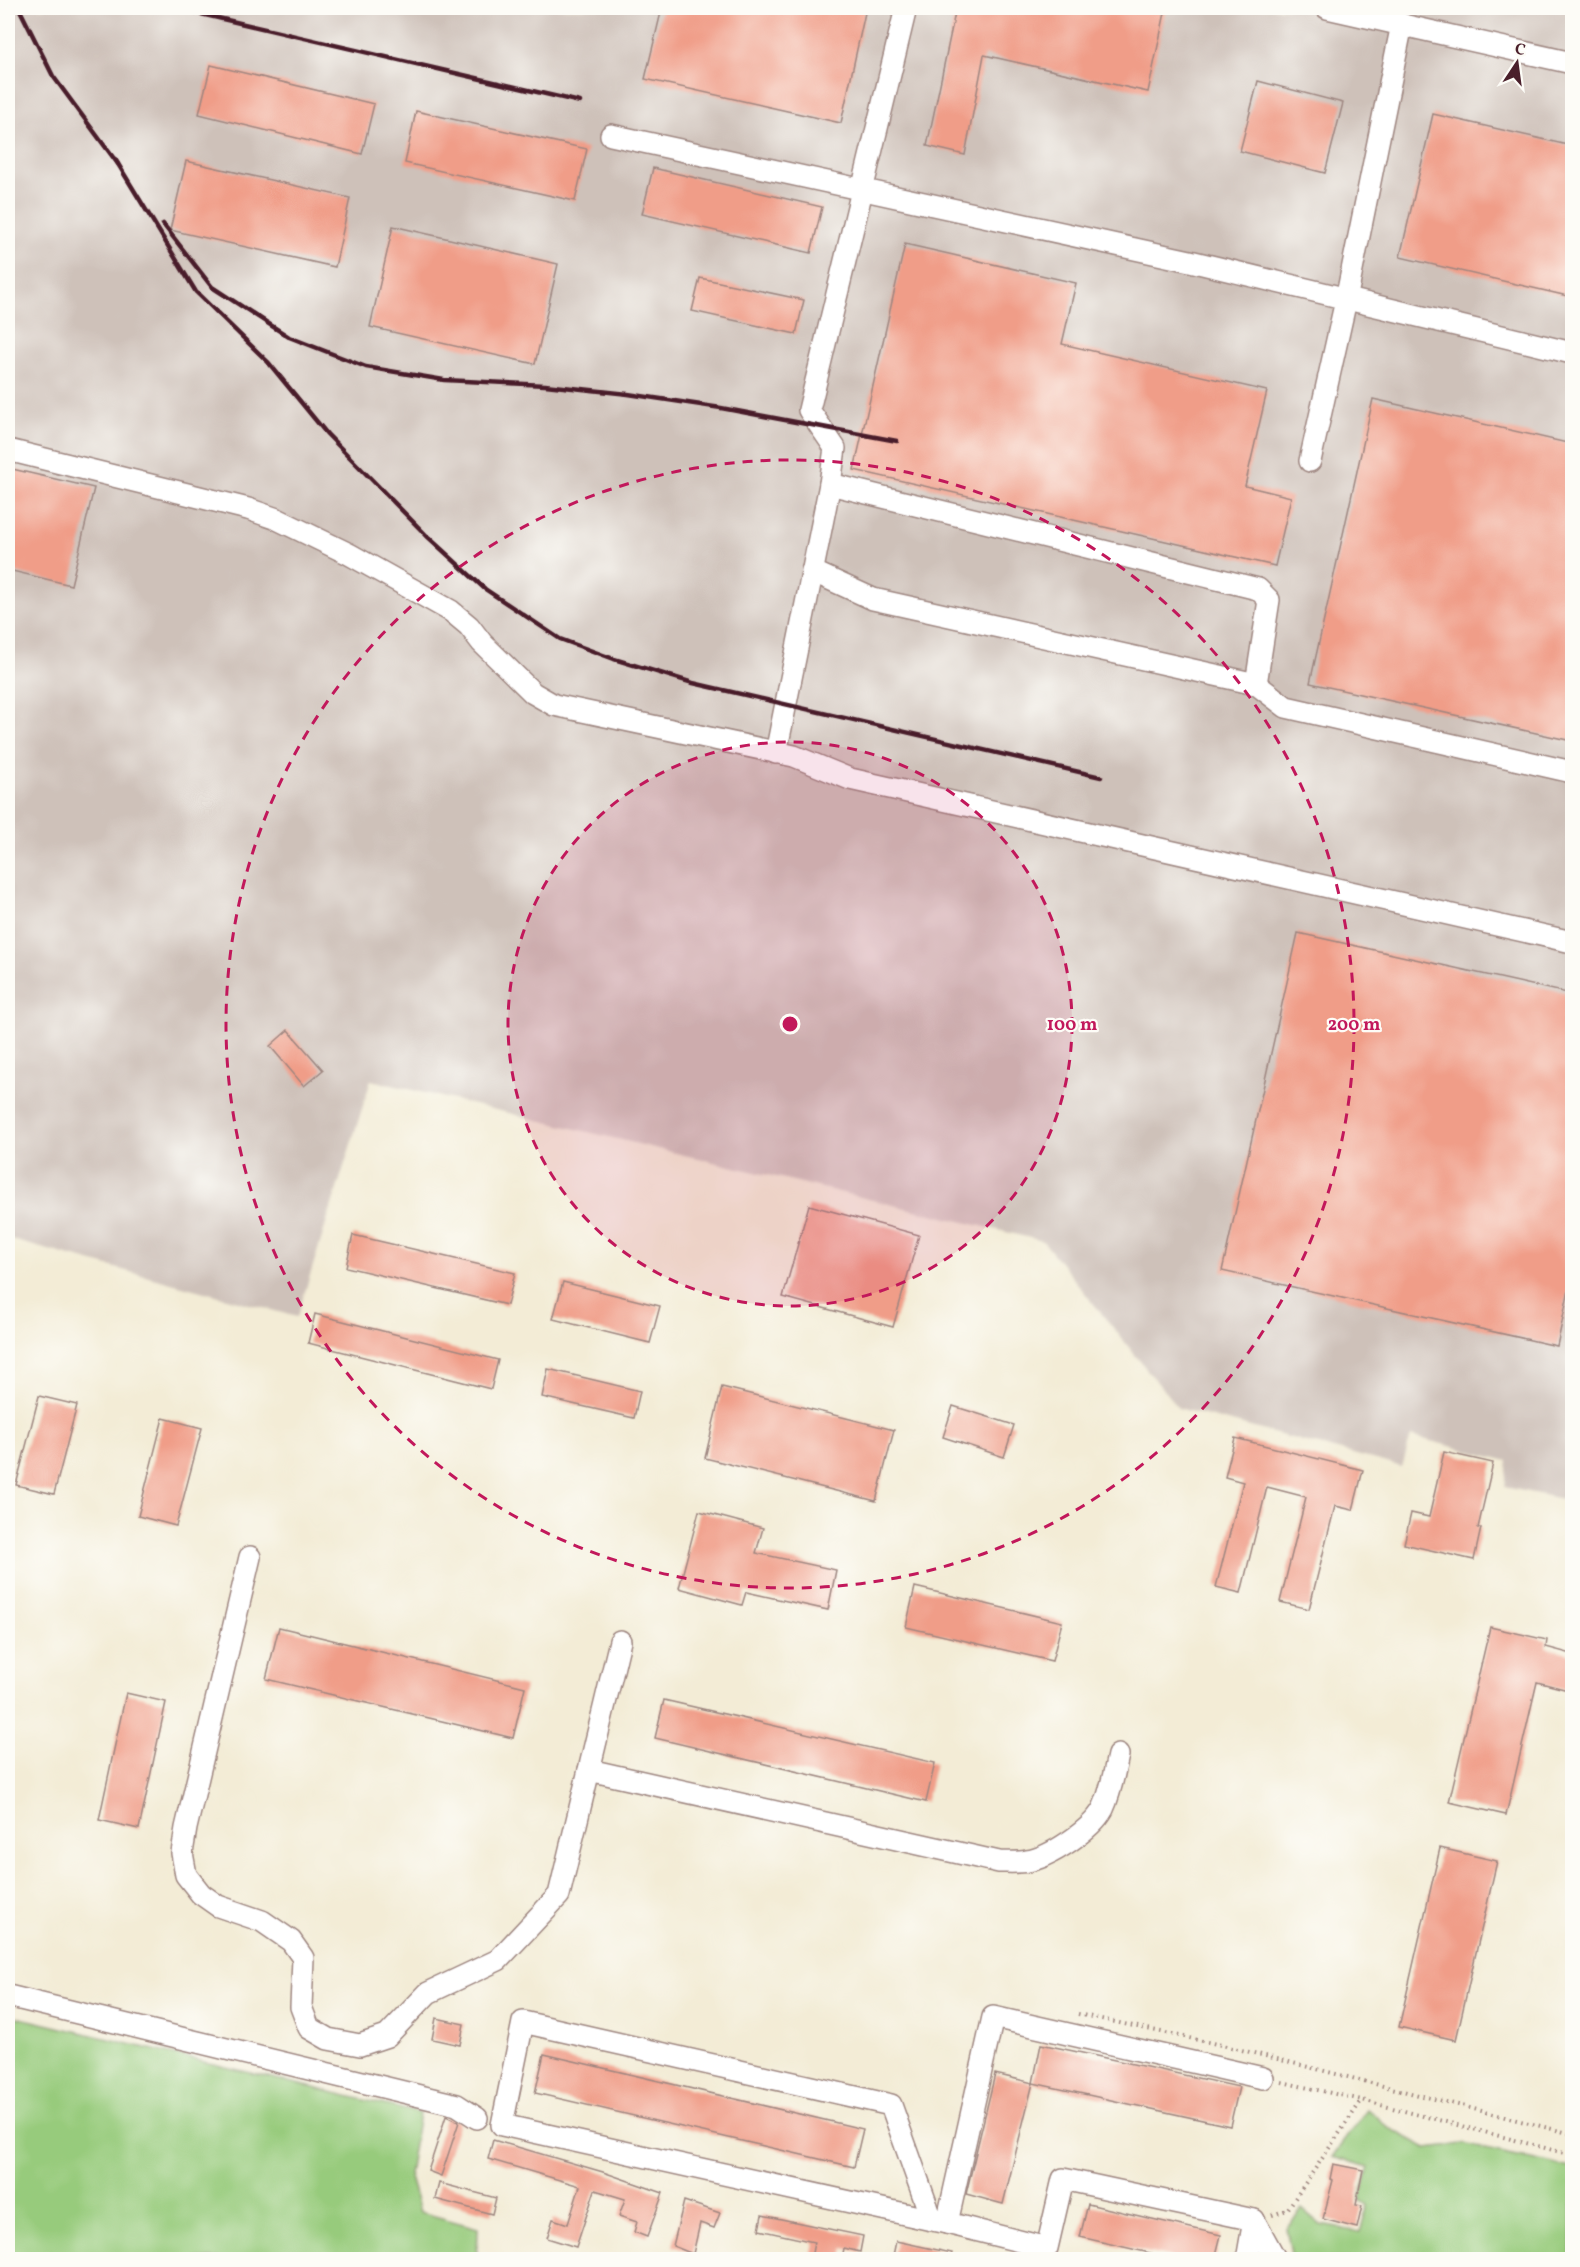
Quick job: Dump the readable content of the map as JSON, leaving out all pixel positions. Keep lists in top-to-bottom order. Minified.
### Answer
{"north":"top","rings":["100 m","200 m"]}
